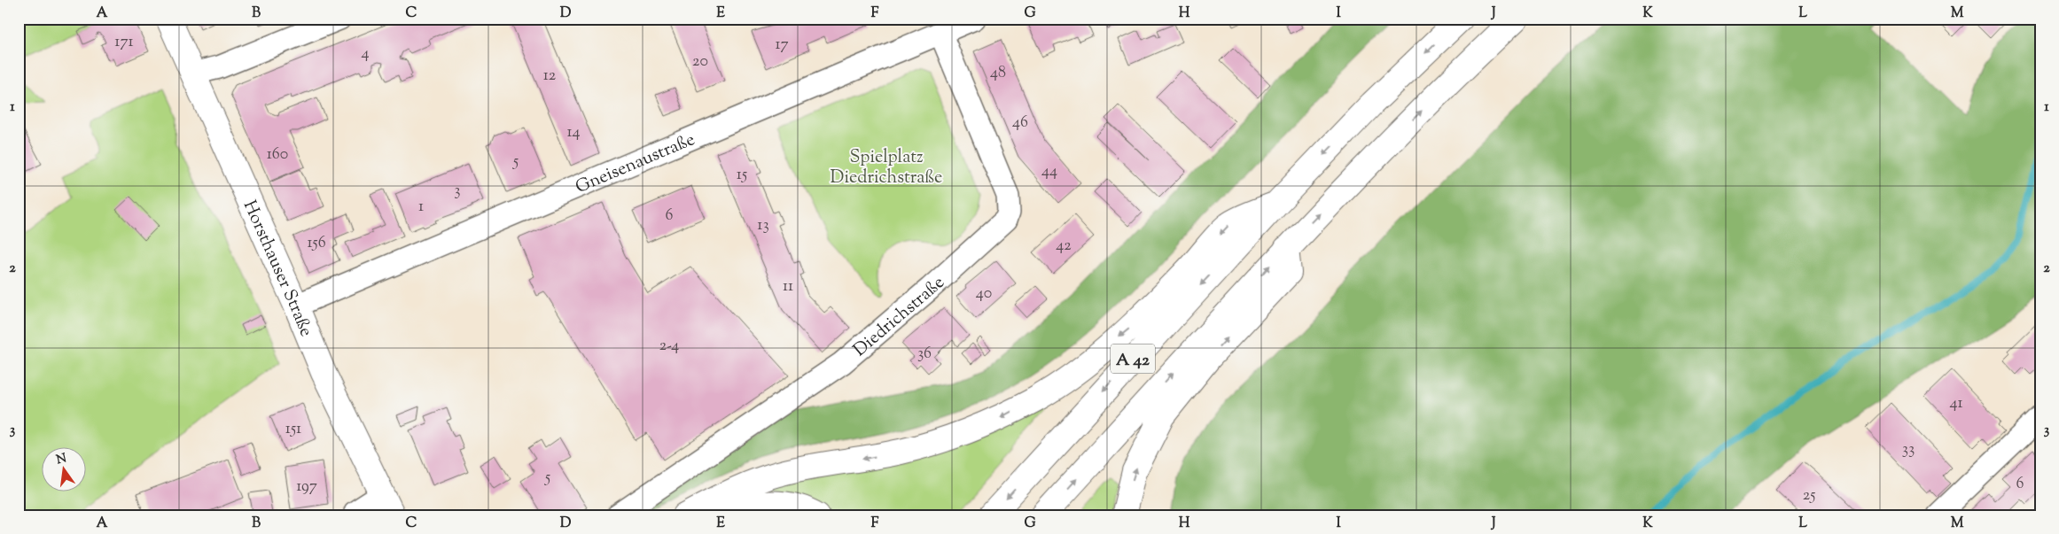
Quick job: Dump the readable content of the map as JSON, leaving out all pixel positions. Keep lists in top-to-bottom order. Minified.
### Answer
{"streets":{"main road":["Horsthauser Straße","A 42"],"street":["Gneisenaustraße","Diedrichstraße"]},"crossings":[["Gneisenaustraße","Horsthauser Straße"],["Gneisenaustraße","Diedrichstraße"]],"parks":["Spielplatz Diedrichstraße"],"house_numbers":["171","17","4","20","48","12","46","14","160","5","44","15","3","1","6","13","156","42","11","40","2-4","36","41","151","33","5","6","197","25"],"north":"top","grid":{"columns":["A","B","C","D","E","F","G","H","I","J","K","L","M"],"rows":["1","2","3"]}}
